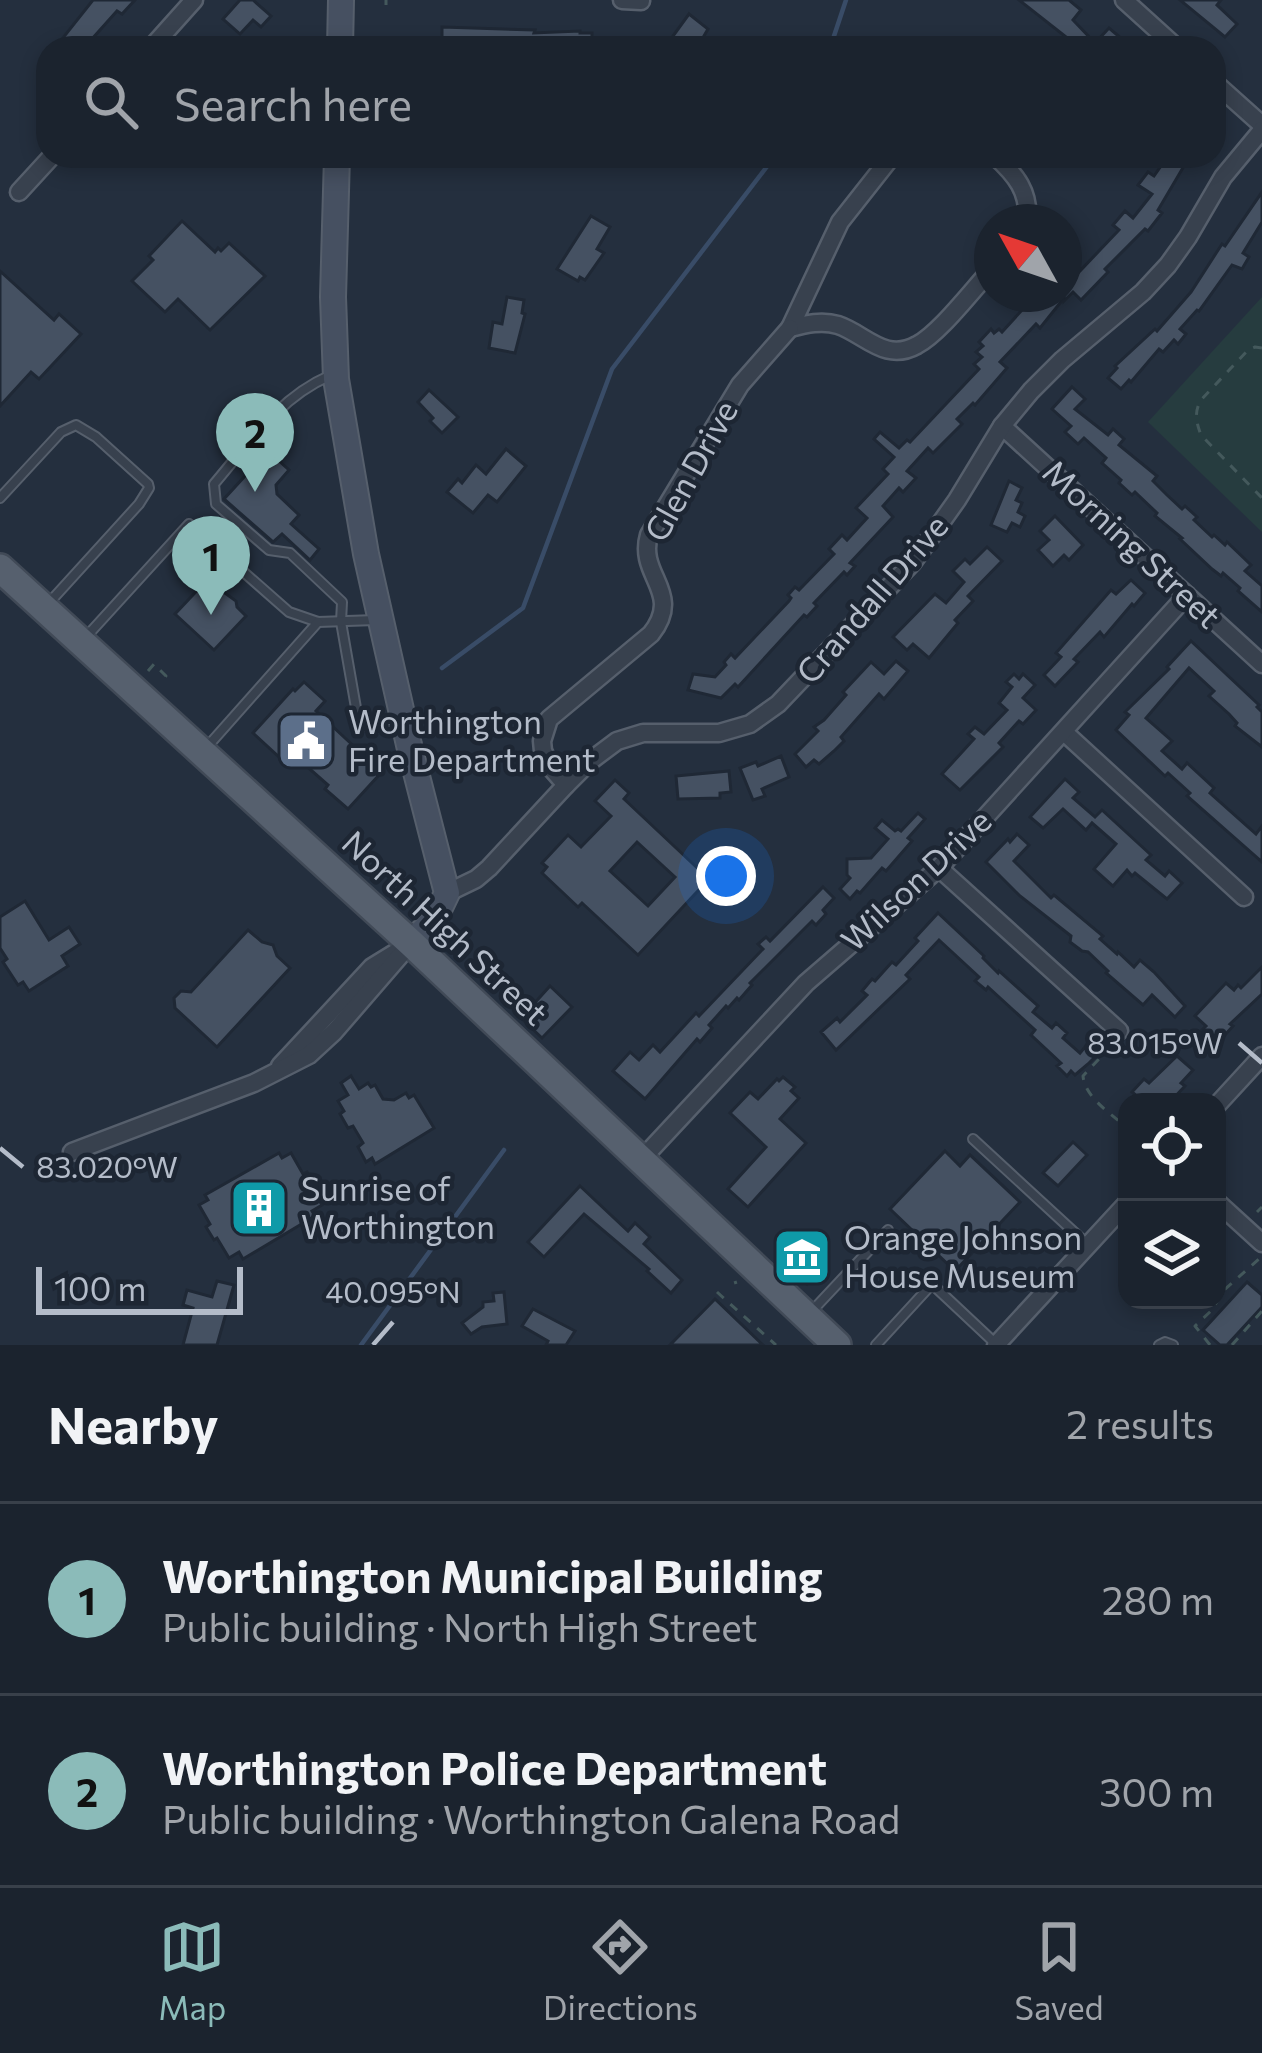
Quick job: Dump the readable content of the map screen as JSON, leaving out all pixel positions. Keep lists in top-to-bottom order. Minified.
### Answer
{"streets":{"main road":["North High Street"],"street":["Glen Drive","Morning Street","Crandall Drive","Wilson Drive"]},"crossings":[["Glen Drive","Crandall Drive"],["Morning Street","Crandall Drive"],["Morning Street","Wilson Drive"],["Wilson Drive","North High Street"]],"places":{"public building":["Worthington Fire Department"],"building":["Sunrise of Worthington"],"museum":["Orange Johnson House Museum"]},"scale_bar":"100 m","north":"top left","page":{"search":"Search here","pins":["2","1"],"scale":"100 m","heading":["Nearby","2 results"],"list":[{"mark":"1","name":"Worthington Municipal Building","note":"Public building · North High Street","value":"280 m"},{"mark":"2","name":"Worthington Police Department","note":"Public building · Worthington Galena Road","value":"300 m"}],"nav":["Map","Directions","Saved"]},"coordinates":["83.015°W","83.020°W","40.095°N"]}
